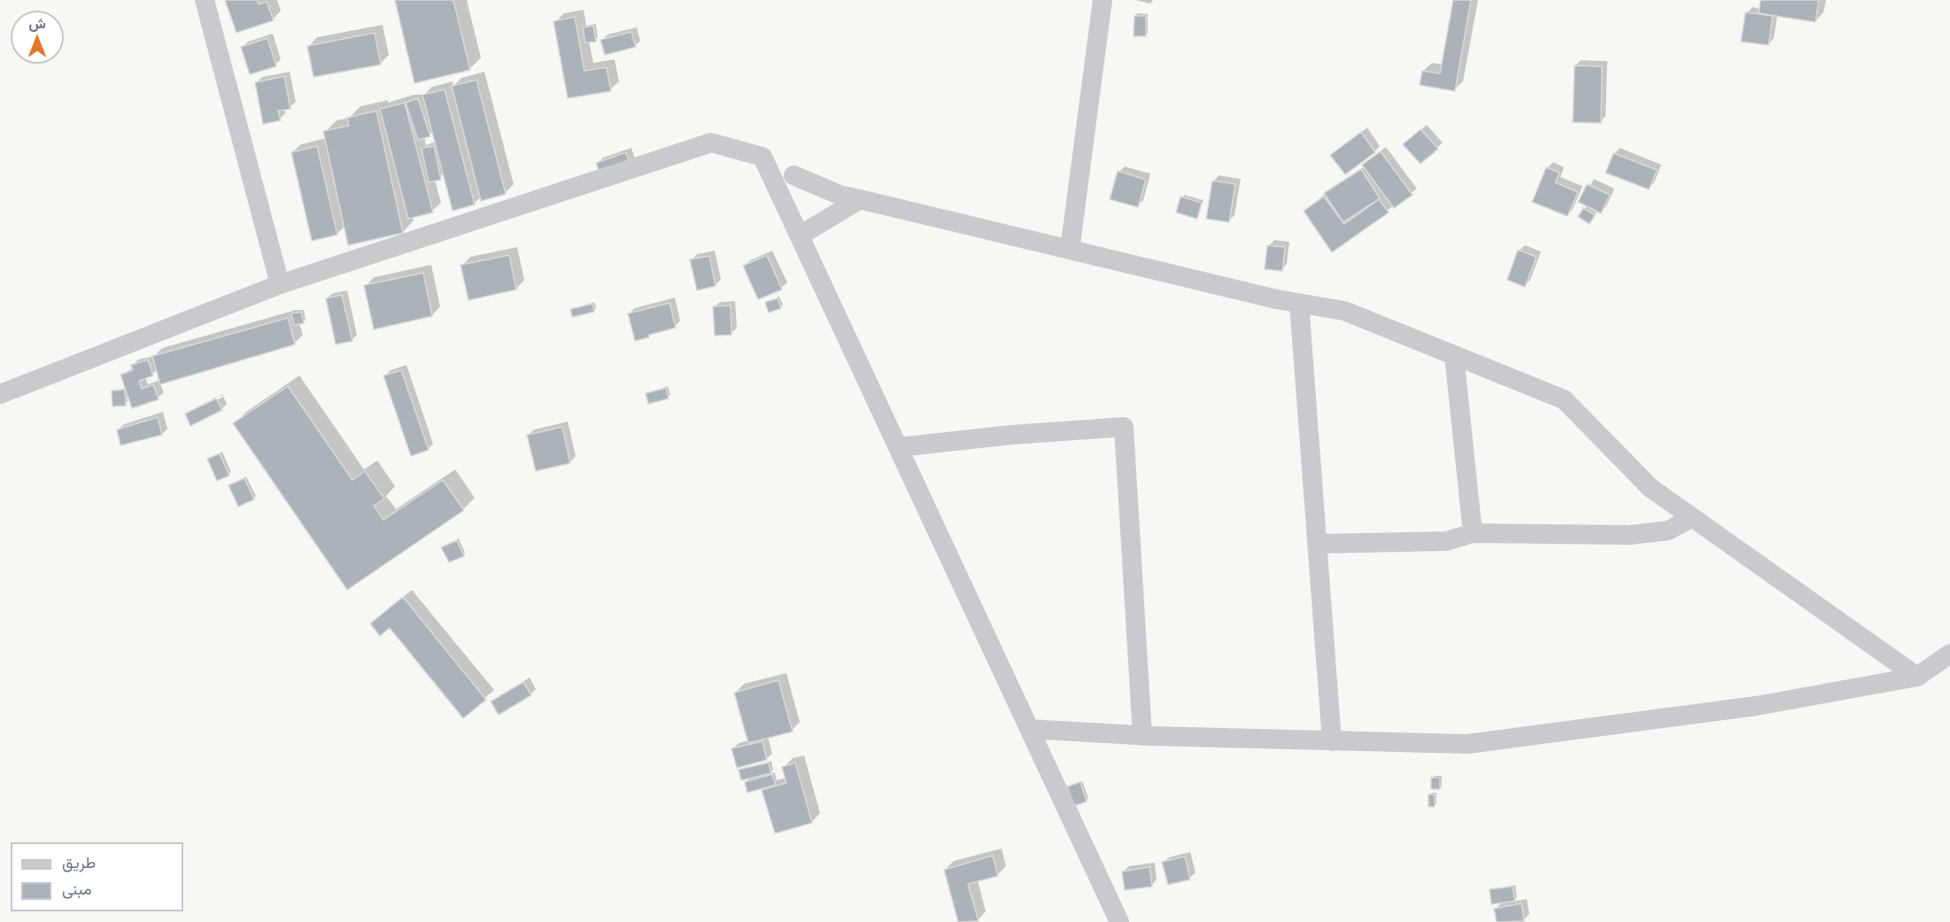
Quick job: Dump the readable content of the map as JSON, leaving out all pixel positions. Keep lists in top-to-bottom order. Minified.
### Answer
{"legend":["طريق","مبنى"],"north":"top"}
